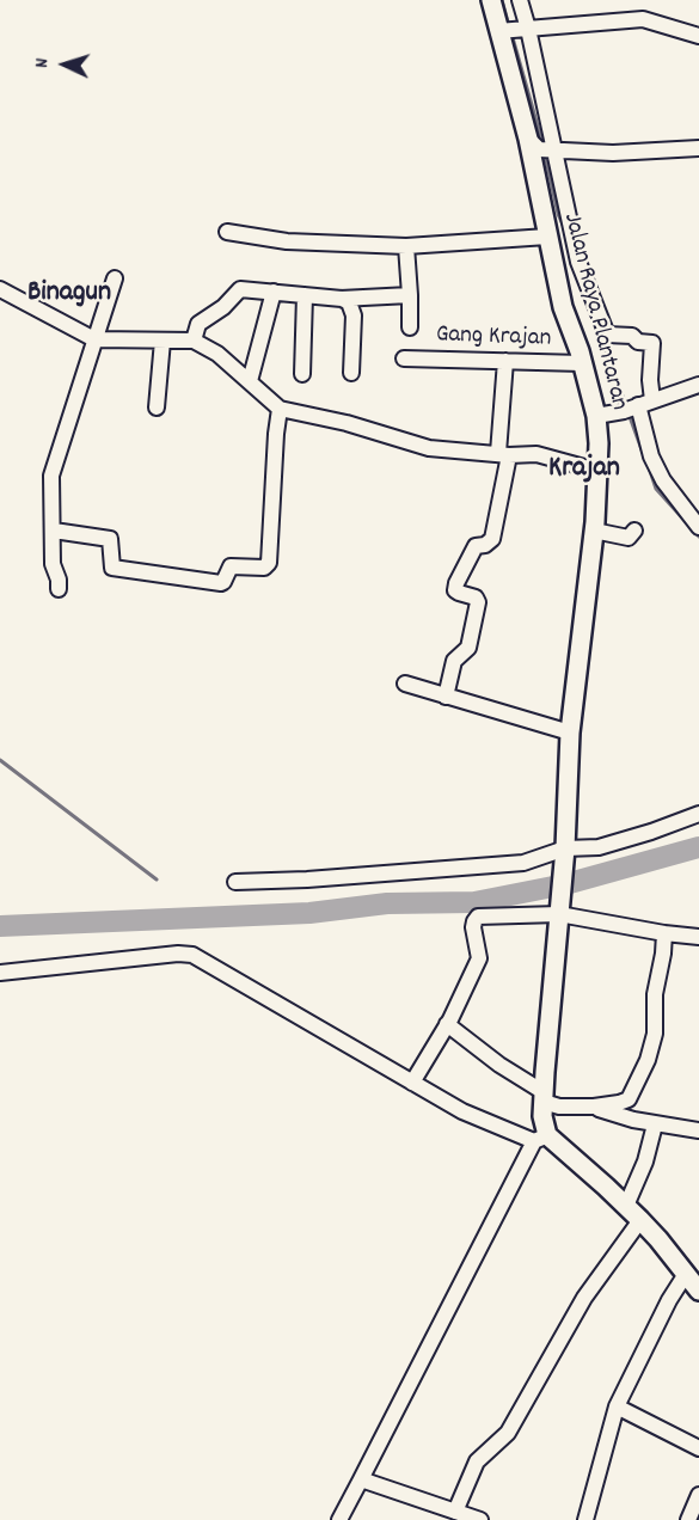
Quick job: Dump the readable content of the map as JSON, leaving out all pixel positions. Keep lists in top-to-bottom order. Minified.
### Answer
{"streets":{"main road":["Jalan Raya Plantaran"],"street":["Gang Krajan"]},"crossings":[["Jalan Raya Plantaran","Gang Krajan"]],"districts":["Binagun","Krajan"],"north":"left"}
